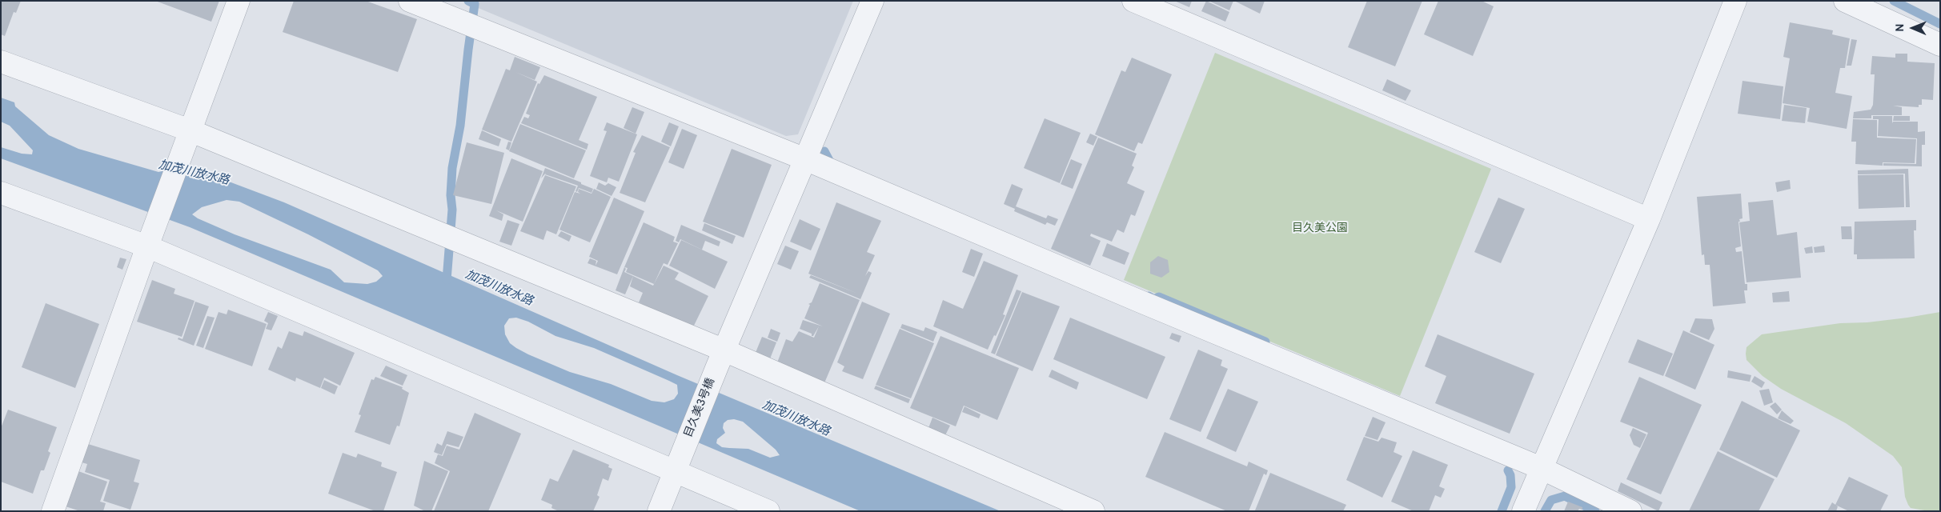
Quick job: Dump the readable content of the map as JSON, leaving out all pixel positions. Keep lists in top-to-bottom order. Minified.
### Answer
{"streets":{"street":["目久美3号橋"]},"water":["加茂川放水路"],"parks":["目久美公園"],"north":"left"}
